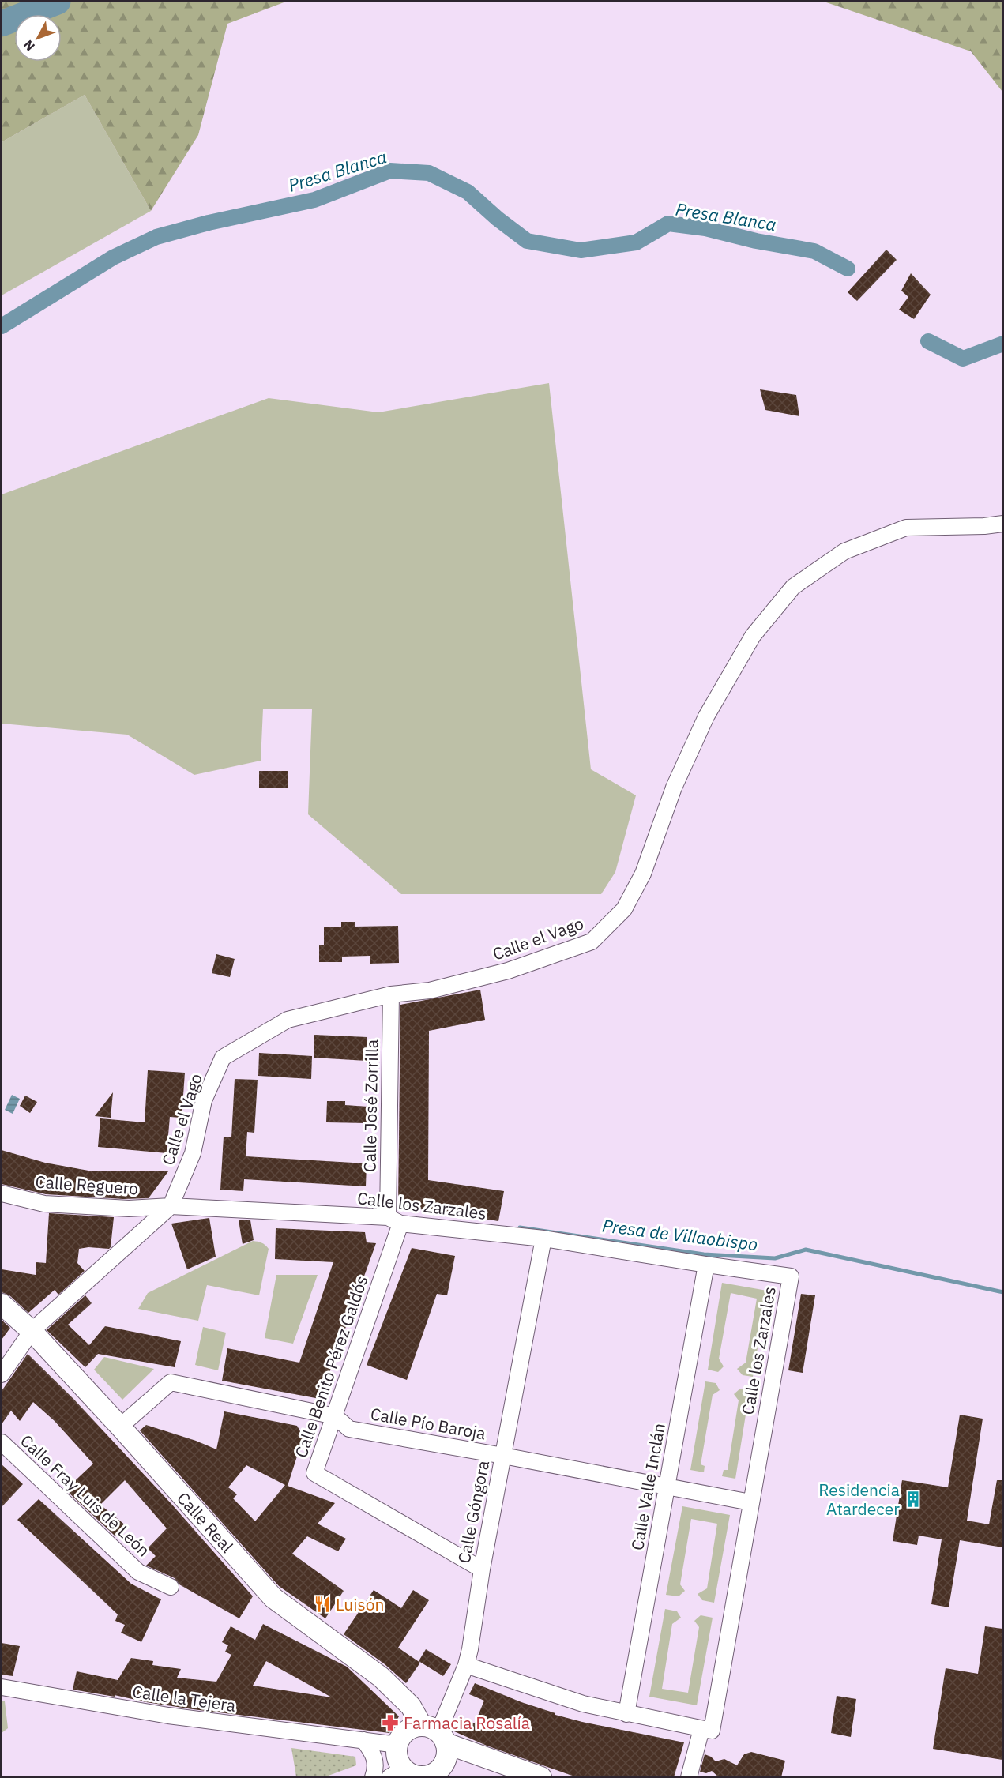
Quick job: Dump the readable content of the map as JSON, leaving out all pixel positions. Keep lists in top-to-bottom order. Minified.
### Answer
{"streets":{"street":["Calle el Vago","Calle José Zorrilla","Calle Reguero","Calle los Zarzales","Calle Benito Pérez Galdós","Calle Pío Baroja","Calle Valle Inclán","Calle Fray Luis de León","Calle Góngora","Calle Real","Calle la Tejera"]},"crossings":[["Calle el Vago","Calle José Zorrilla"],["Calle el Vago","Calle Reguero"],["Calle el Vago","Calle los Zarzales"],["Calle el Vago","Calle Real"],["Calle José Zorrilla","Calle los Zarzales"],["Calle José Zorrilla","Calle Benito Pérez Galdós"],["Calle Reguero","Calle los Zarzales"],["Calle los Zarzales","Calle Benito Pérez Galdós"],["Calle los Zarzales","Calle Pío Baroja"],["Calle los Zarzales","Calle Valle Inclán"],["Calle los Zarzales","Calle Góngora"],["Calle Benito Pérez Galdós","Calle Pío Baroja"],["Calle Benito Pérez Galdós","Calle Góngora"],["Calle Pío Baroja","Calle Valle Inclán"],["Calle Pío Baroja","Calle Góngora"],["Calle Pío Baroja","Calle Real"],["Calle Góngora","Calle Real"],["Calle Góngora","Calle la Tejera"],["Calle Real","Calle la Tejera"]],"water":["Presa Blanca","Presa de Villaobispo"],"places":{"building":["Residencia Atardecer"],"restaurant":["Luisón"],"pharmacy":["Farmacia Rosalía"]},"north":"bottom left"}
